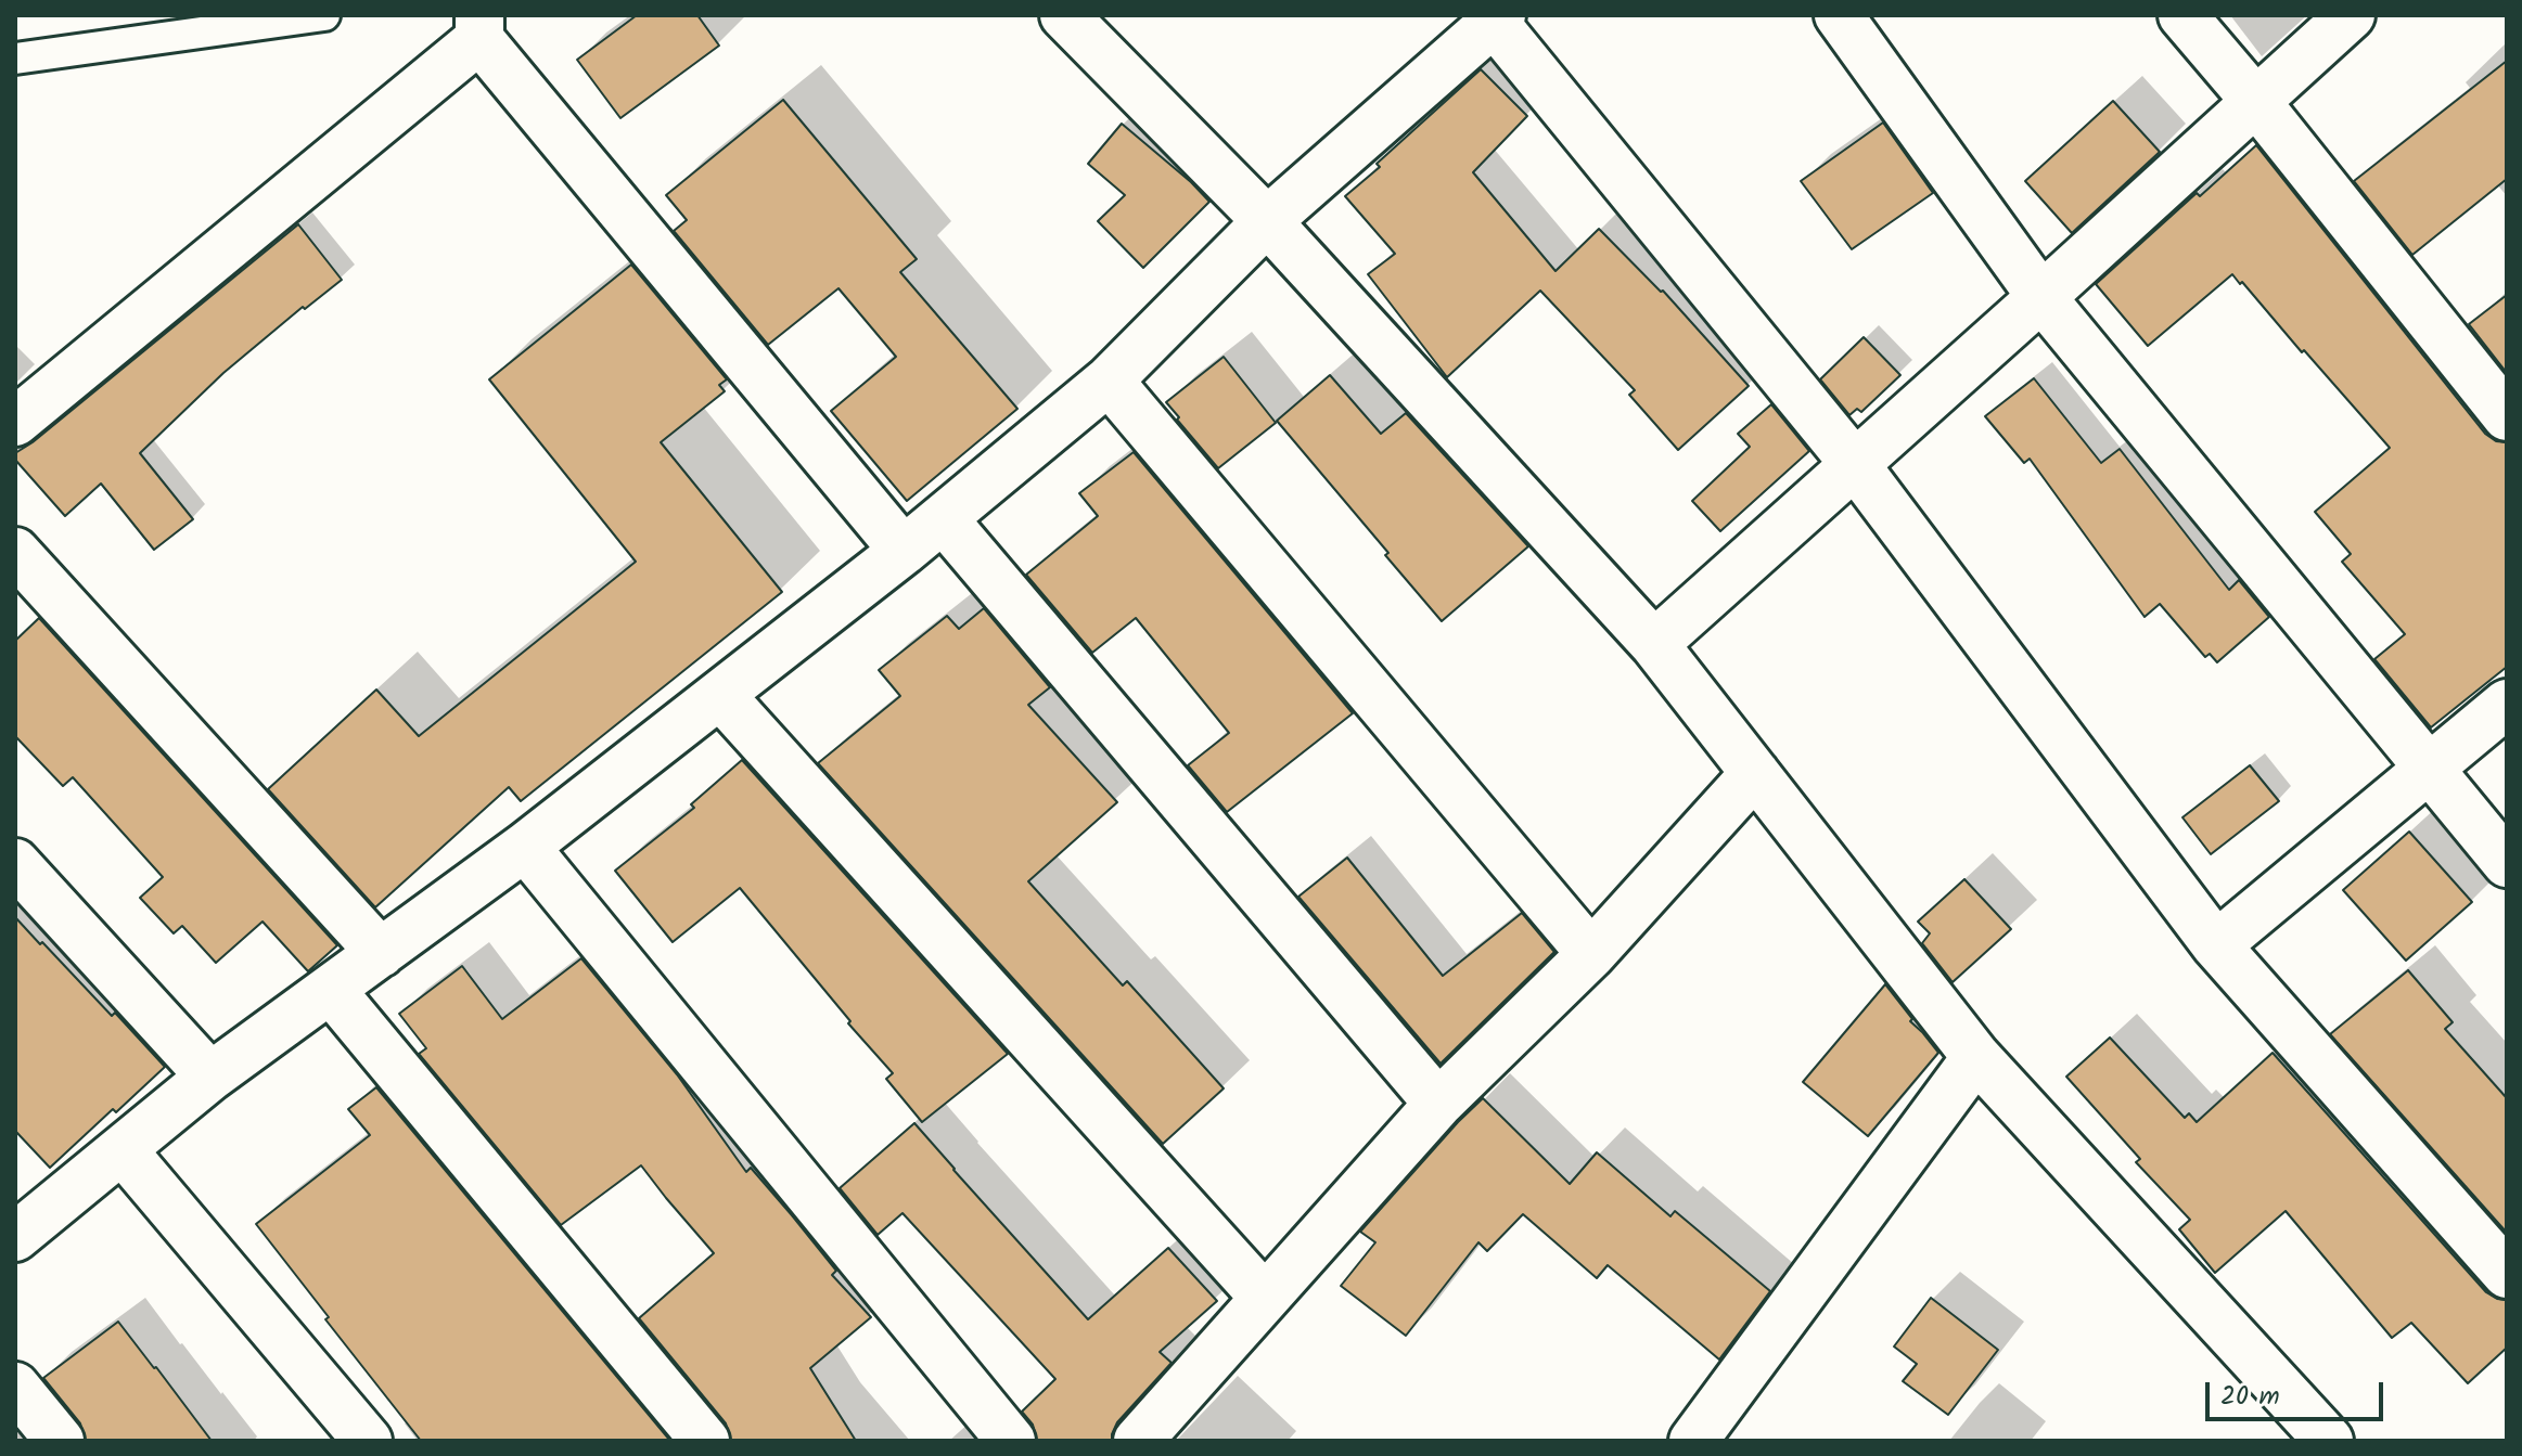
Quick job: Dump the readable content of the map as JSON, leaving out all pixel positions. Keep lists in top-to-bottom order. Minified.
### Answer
{"scale_bar":"20 m"}
